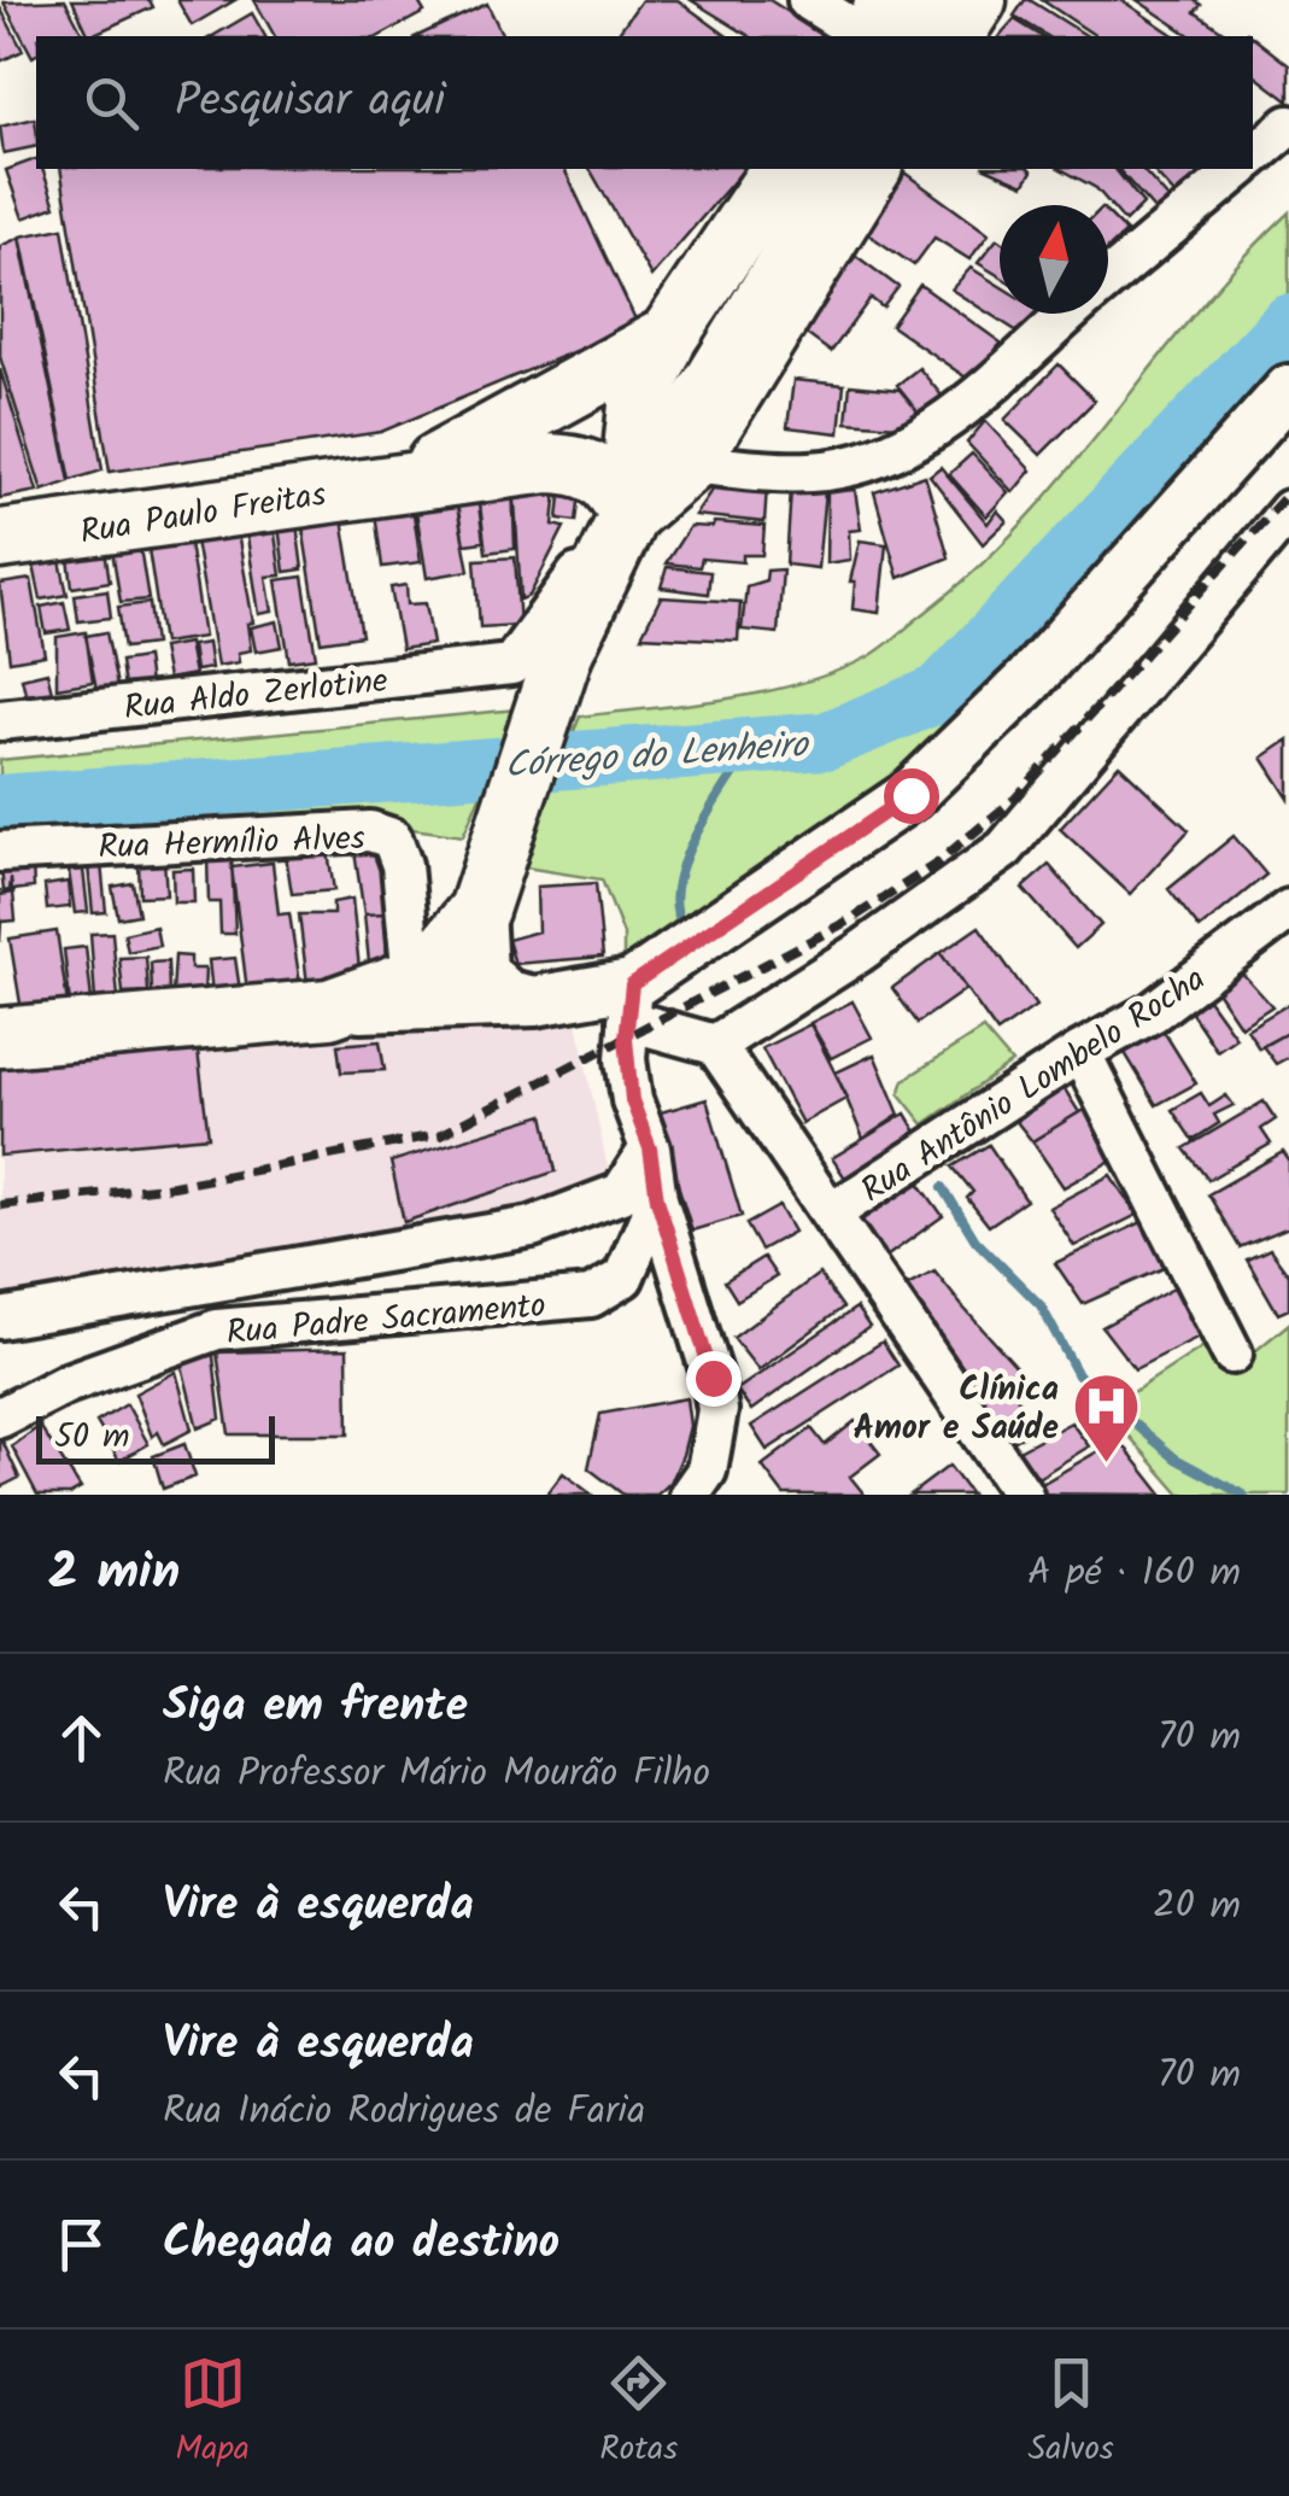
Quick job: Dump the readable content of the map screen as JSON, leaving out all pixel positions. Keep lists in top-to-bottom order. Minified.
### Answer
{"streets":{"highway":["Rua Paulo Freitas"],"street":["Rua Aldo Zerlotine","Rua Hermílio Alves","Rua Antônio Lombelo Rocha","Rua Padre Sacramento"]},"water":["Córrego do Lenheiro"],"places":{"hospital":["Clínica Amor e Saúde"]},"scale_bar":"50 m","north":"top","page":{"search":"Pesquisar aqui","scale":"50 m","heading":["2 min","A pé · 160 m"],"list":[["Siga em frente","Rua Professor Mário Mourão Filho","70 m"],["Vire à esquerda","20 m"],["Vire à esquerda","Rua Inácio Rodrigues de Faria","70 m"],"Chegada ao destino"],"nav":["Mapa","Rotas","Salvos"]}}
